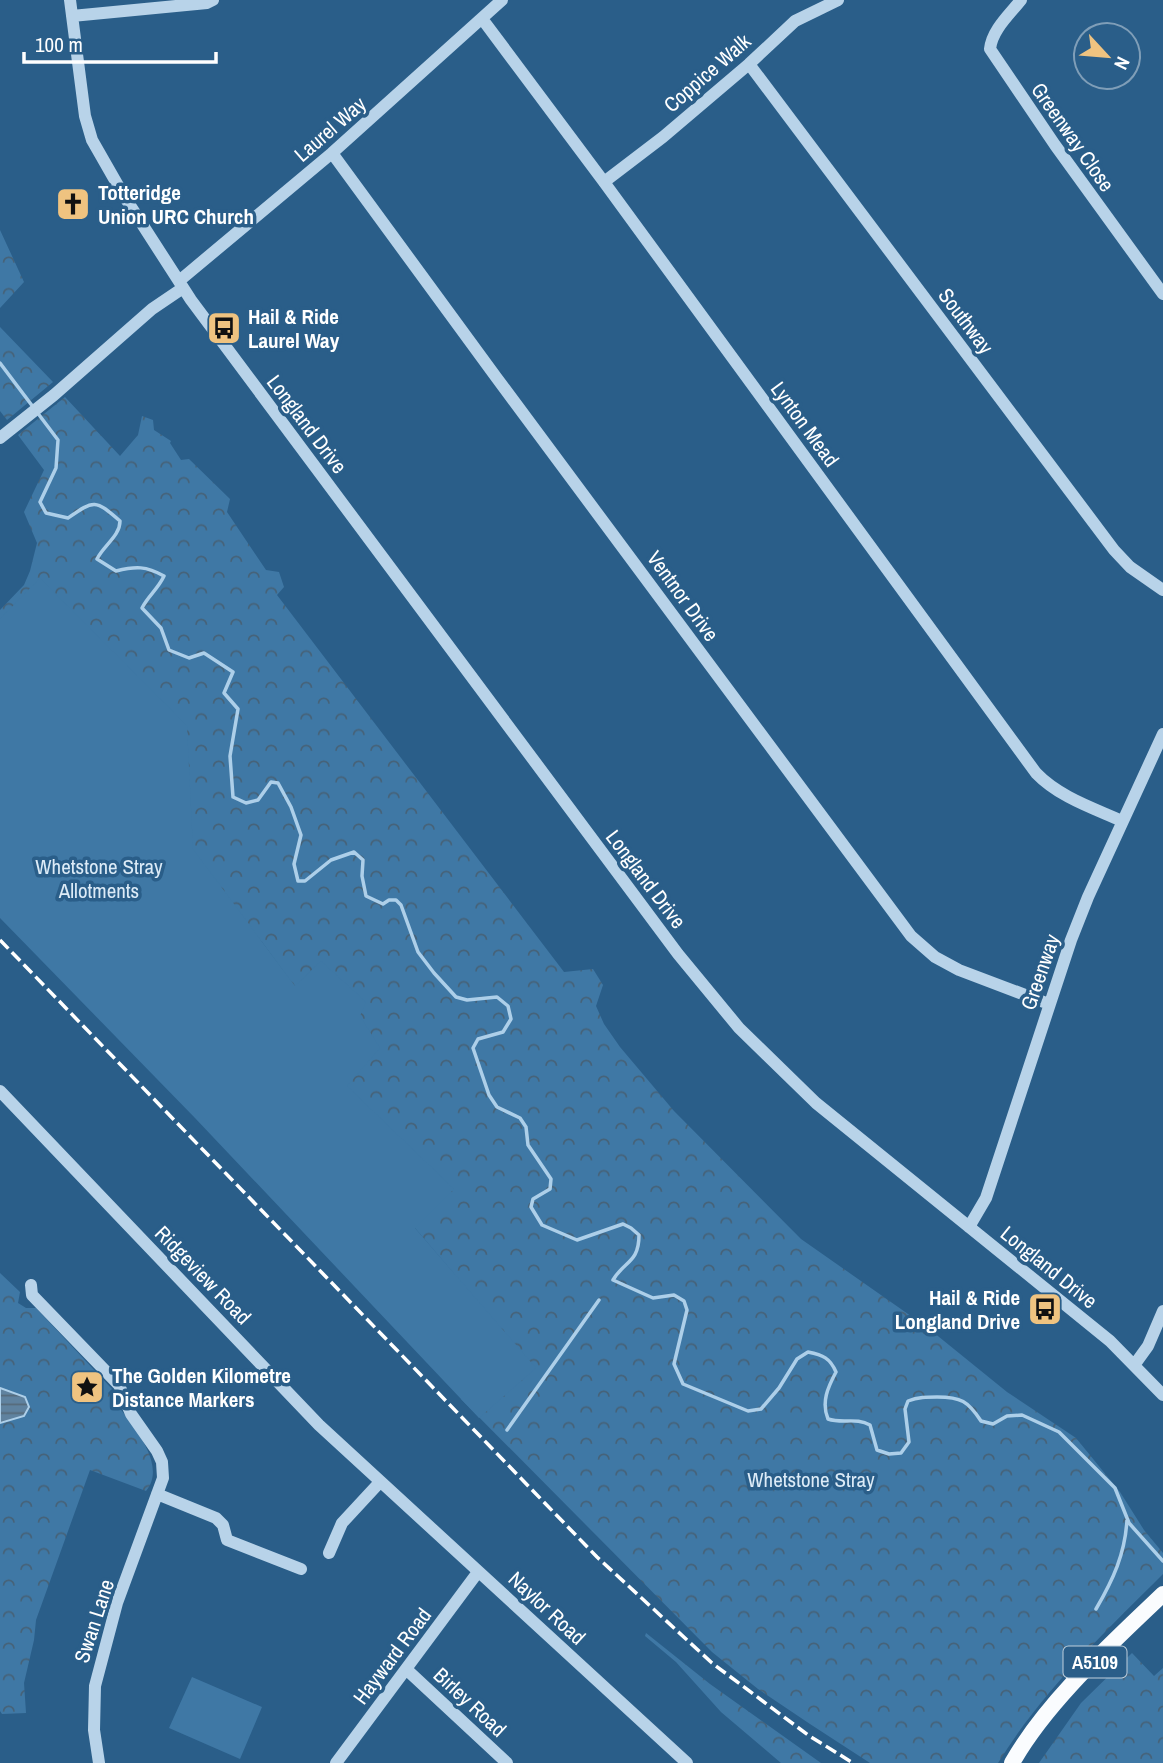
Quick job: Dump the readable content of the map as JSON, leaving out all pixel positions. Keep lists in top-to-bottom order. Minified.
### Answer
{"streets":{"main road":["A5109"],"street":["Coppice Walk","Laurel Way","Greenway Close","Southway","Longland Drive","Lynton Mead","Ventnor Drive","Greenway","Ridgeview Road","Naylor Road","Swan Lane","Hayward Road","Birley Road"]},"crossings":[["Coppice Walk","Southway"],["Coppice Walk","Lynton Mead"],["Laurel Way","Longland Drive"],["Laurel Way","Lynton Mead"],["Laurel Way","Ventnor Drive"],["Longland Drive","Greenway"],["Lynton Mead","Greenway"],["Ventnor Drive","Greenway"],["Ridgeview Road","Naylor Road"],["Naylor Road","Hayward Road"],["Hayward Road","Birley Road"]],"parks":["Whetstone Stray Allotments","Whetstone Stray"],"places":{"church":["Totteridge Union URC Church"],"bus stop":["Hail & Ride Laurel Way","Hail & Ride Longland Drive"],"place":["The Golden Kilometre Distance Markers"]},"scale_bar":"100 m","north":"bottom right"}
